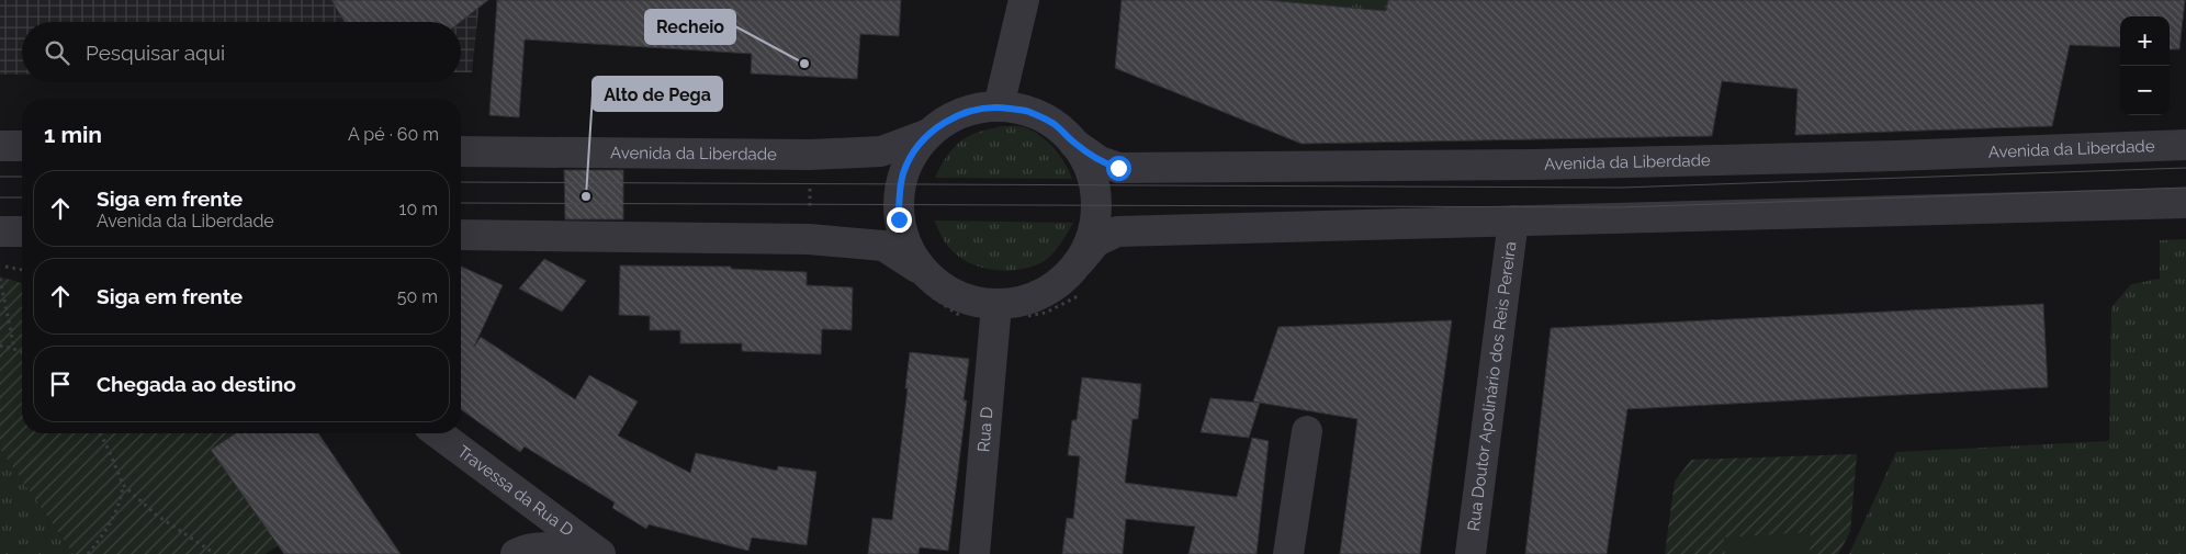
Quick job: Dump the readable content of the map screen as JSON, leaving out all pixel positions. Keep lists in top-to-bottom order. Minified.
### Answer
{"streets":{"street":["Avenida da Liberdade","Rua Doutor Apolinário dos Reis Pereira","Rua D","Travessa da Rua D"]},"places":["Recheio","Alto de Pega"],"page":{"map_buttons":["+","−"],"search":"Pesquisar aqui","heading":["1 min","A pé · 60 m"],"list":[["Siga em frente","Avenida da Liberdade","10 m"],["Siga em frente","50 m"],"Chegada ao destino"]}}
